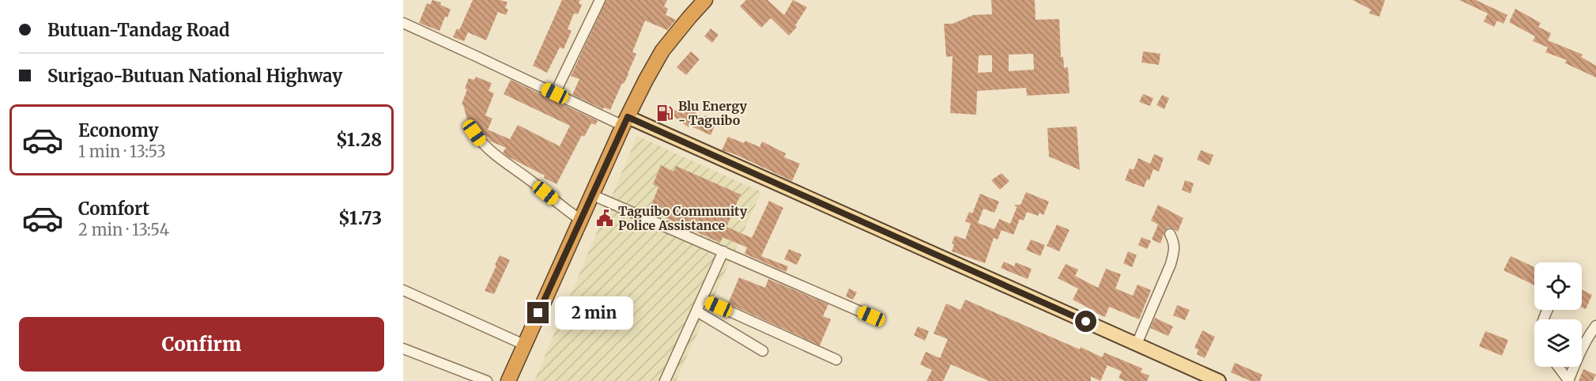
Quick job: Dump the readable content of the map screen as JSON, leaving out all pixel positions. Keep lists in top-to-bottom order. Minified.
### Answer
{"places":{"fuel station":["Blu Energy - Taguibo"],"public building":["Taguibo Community Police Assistance"]},"page":{"banner":["Butuan-Tandag Road","Surigao-Butuan National Highway"],"list":[{"name":"Economy","note":"1 min · 13:53","value":"$1.28"},{"name":"Comfort","note":"2 min · 13:54","value":"$1.73"}],"bubble":"2 min","buttons":"Confirm"}}
